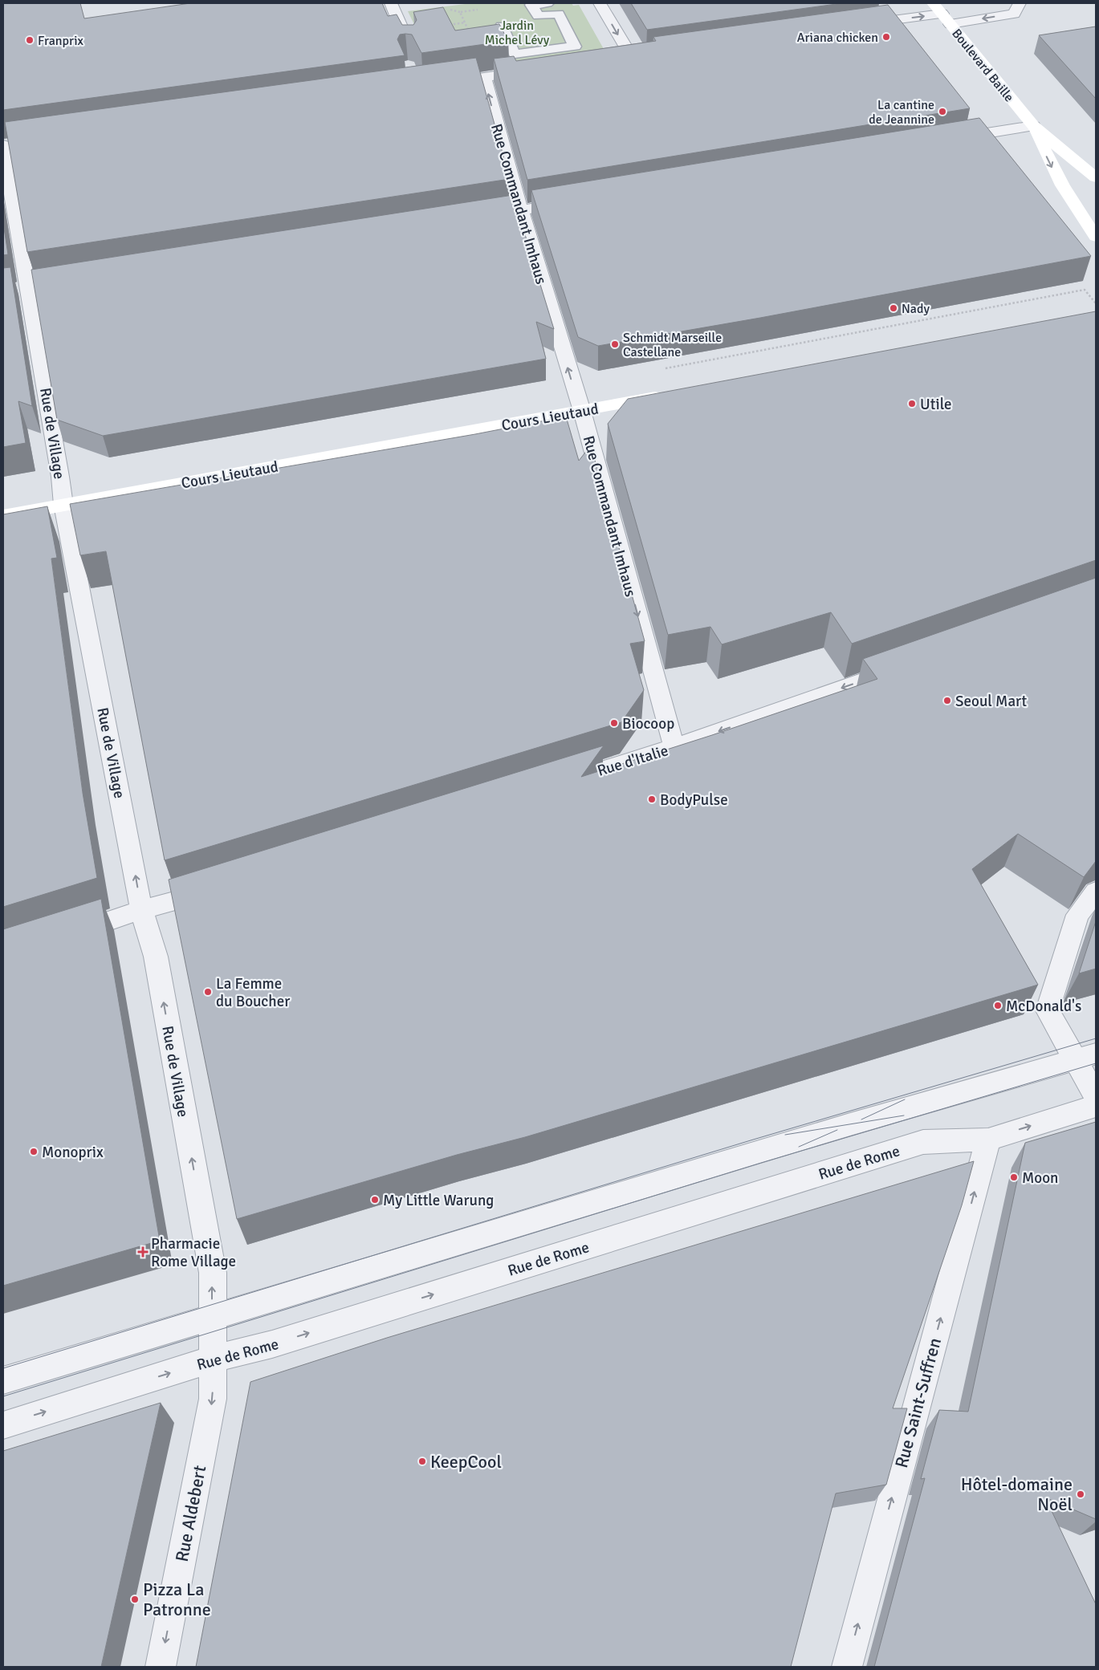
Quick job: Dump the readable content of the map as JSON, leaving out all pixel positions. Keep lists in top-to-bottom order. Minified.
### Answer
{"streets":{"main road":["Boulevard Baille","Cours Lieutaud"],"street":["Rue Commandant Imhaus","Rue de Village","Rue d'Italie","Rue de Rome","Rue Saint-Suffren","Rue Aldebert"]},"crossings":[["Rue Commandant Imhaus","Cours Lieutaud"],["Rue Commandant Imhaus","Rue d'Italie"],["Cours Lieutaud","Rue de Village"],["Rue de Village","Rue de Rome"],["Rue de Village","Rue Aldebert"],["Rue de Rome","Rue Saint-Suffren"],["Rue de Rome","Rue Aldebert"]],"one_way":["Rue de Village","Rue d'Italie","Rue Saint-Suffren","Rue Aldebert"],"parks":["Jardin Michel Lévy"],"places":{"other":["Ariana chicken","Franprix","La cantine de Jeannine","Nady","Schmidt Marseille Castellane","Utile","Seoul Mart","Biocoop","BodyPulse","La Femme du Boucher","McDonald's","Monoprix","Moon","My Little Warung","KeepCool","Hôtel-domaine Noël","Pizza La Patronne"],"health":["Pharmacie Rome Village"]}}
